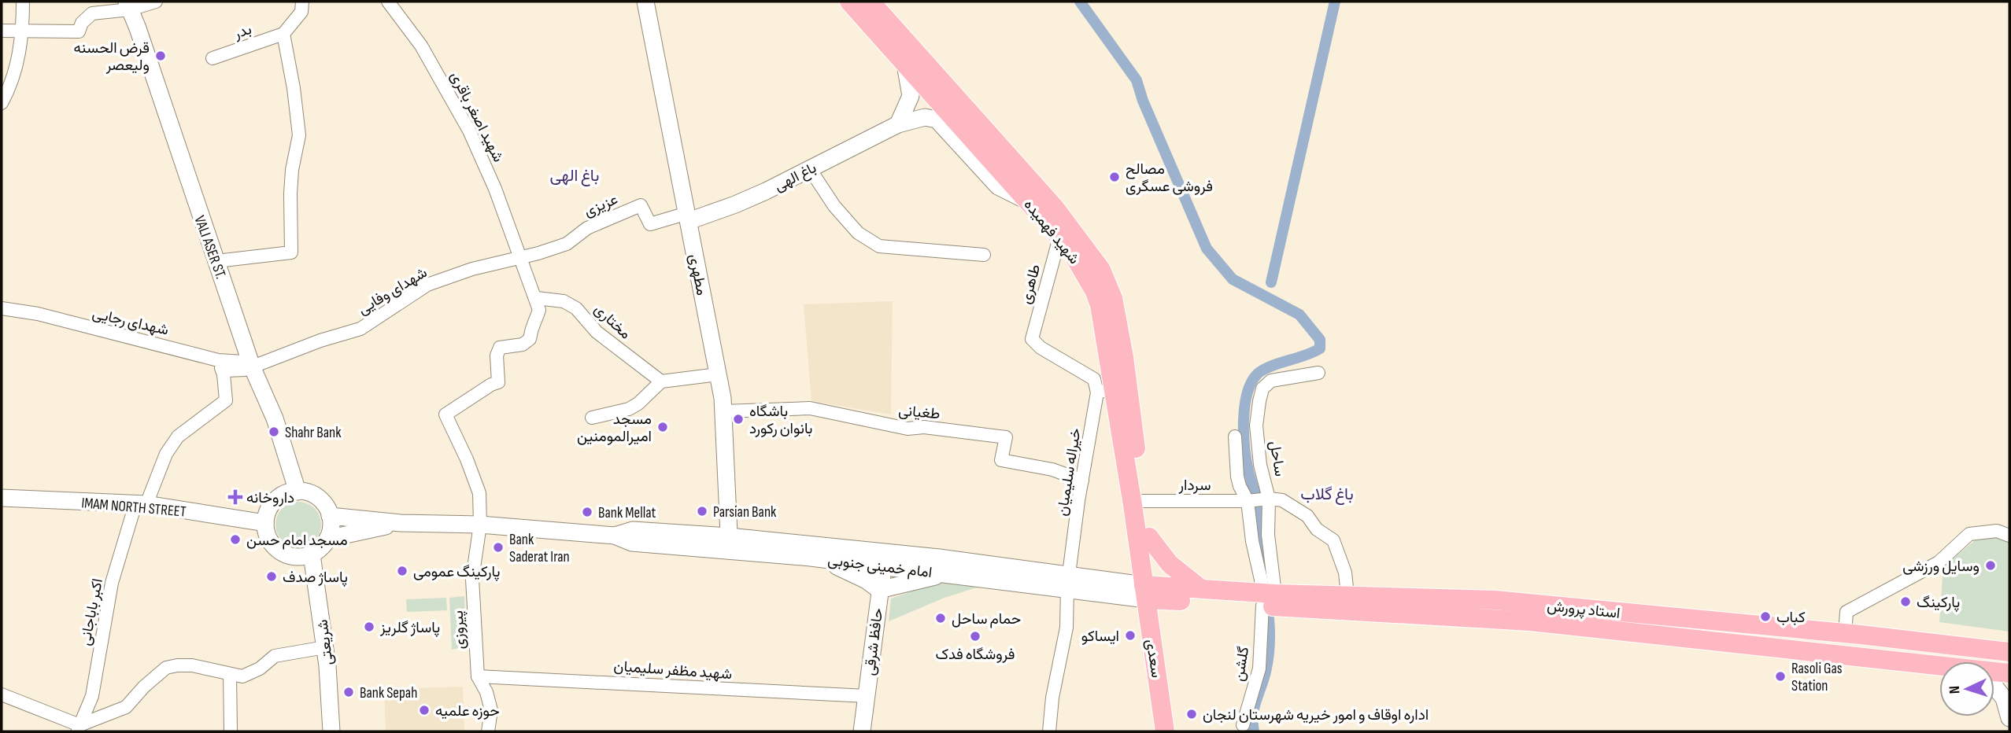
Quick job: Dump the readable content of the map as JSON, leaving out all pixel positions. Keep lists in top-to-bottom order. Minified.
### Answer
{"streets":{"main road":["باغ الهی","شهید فهمیده","VALI ASER ST.","مطهری","IMAM NORTH STREET","امام خمینی جنوبی","استاد پرورش","حافظ شرقی","شریعتی","سعدی"],"street":["بدر","شهید اصغر باقری","عزیزی","طاهری","شهدای وفایی","شهدای رجایی","مختاری","طغیانی","ساحل","خیراله سلیمیان","سردار","اکبر باباجانی","پیروزی","گلشن","شهید مظفر سلیمیان"]},"crossings":[["شهید اصغر باقری","عزیزی"],["شهید اصغر باقری","شهدای وفایی"],["شهید اصغر باقری","مختاری"],["شهید اصغر باقری","پیروزی"],["باغ الهی","عزیزی"],["باغ الهی","شهید فهمیده"],["باغ الهی","مطهری"],["عزیزی","مطهری"],["عزیزی","شهدای وفایی"],["شهید فهمیده","طاهری"],["شهید فهمیده","خیراله سلیمیان"],["شهید فهمیده","سردار"],["شهید فهمیده","امام خمینی جنوبی"],["شهید فهمیده","استاد پرورش"],["شهید فهمیده","سعدی"],["VALI ASER ST.","شهدای وفایی"],["VALI ASER ST.","شهدای رجایی"],["VALI ASER ST.","IMAM NORTH STREET"],["VALI ASER ST.","شریعتی"],["مطهری","طغیانی"],["مطهری","امام خمینی جنوبی"],["طاهری","خیراله سلیمیان"],["شهدای وفایی","شهدای رجایی"],["شهدای وفایی","اکبر باباجانی"],["مختاری","پیروزی"],["طغیانی","خیراله سلیمیان"],["ساحل","سردار"],["ساحل","استاد پرورش"],["ساحل","گلشن"],["خیراله سلیمیان","امام خمینی جنوبی"],["IMAM NORTH STREET","اکبر باباجانی"],["IMAM NORTH STREET","شریعتی"],["امام خمینی جنوبی","استاد پرورش"],["امام خمینی جنوبی","پیروزی"],["امام خمینی جنوبی","حافظ شرقی"],["امام خمینی جنوبی","سعدی"],["استاد پرورش","سعدی"],["استاد پرورش","گلشن"],["پیروزی","شهید مظفر سلیمیان"],["حافظ شرقی","شهید مظفر سلیمیان"]],"districts":["باغ الهی","باغ گلاب"],"places":{"other":["قرض الحسنه ولیعصر","مصالح فروشی عسگری","باشگاه بانوان رکورد","مسجد امیرالمومنین","Shahr Bank","Parsian Bank","Bank Mellat","مسجد امام حسن","Bank Saderat Iran","وسایل ورزشی","پارکینگ عمومی","پاساژ صدف","پارکینگ","کباب","حمام ساحل","پاساژ گلریز","ایساکو","فروشگاه فدک","Rasoli Gas Station","Bank Sepah","حوزه علمیه","اداره اوقاف و امور خیریه شهرستان لنجان"],"health":["داروخانه"]},"north":"left"}
